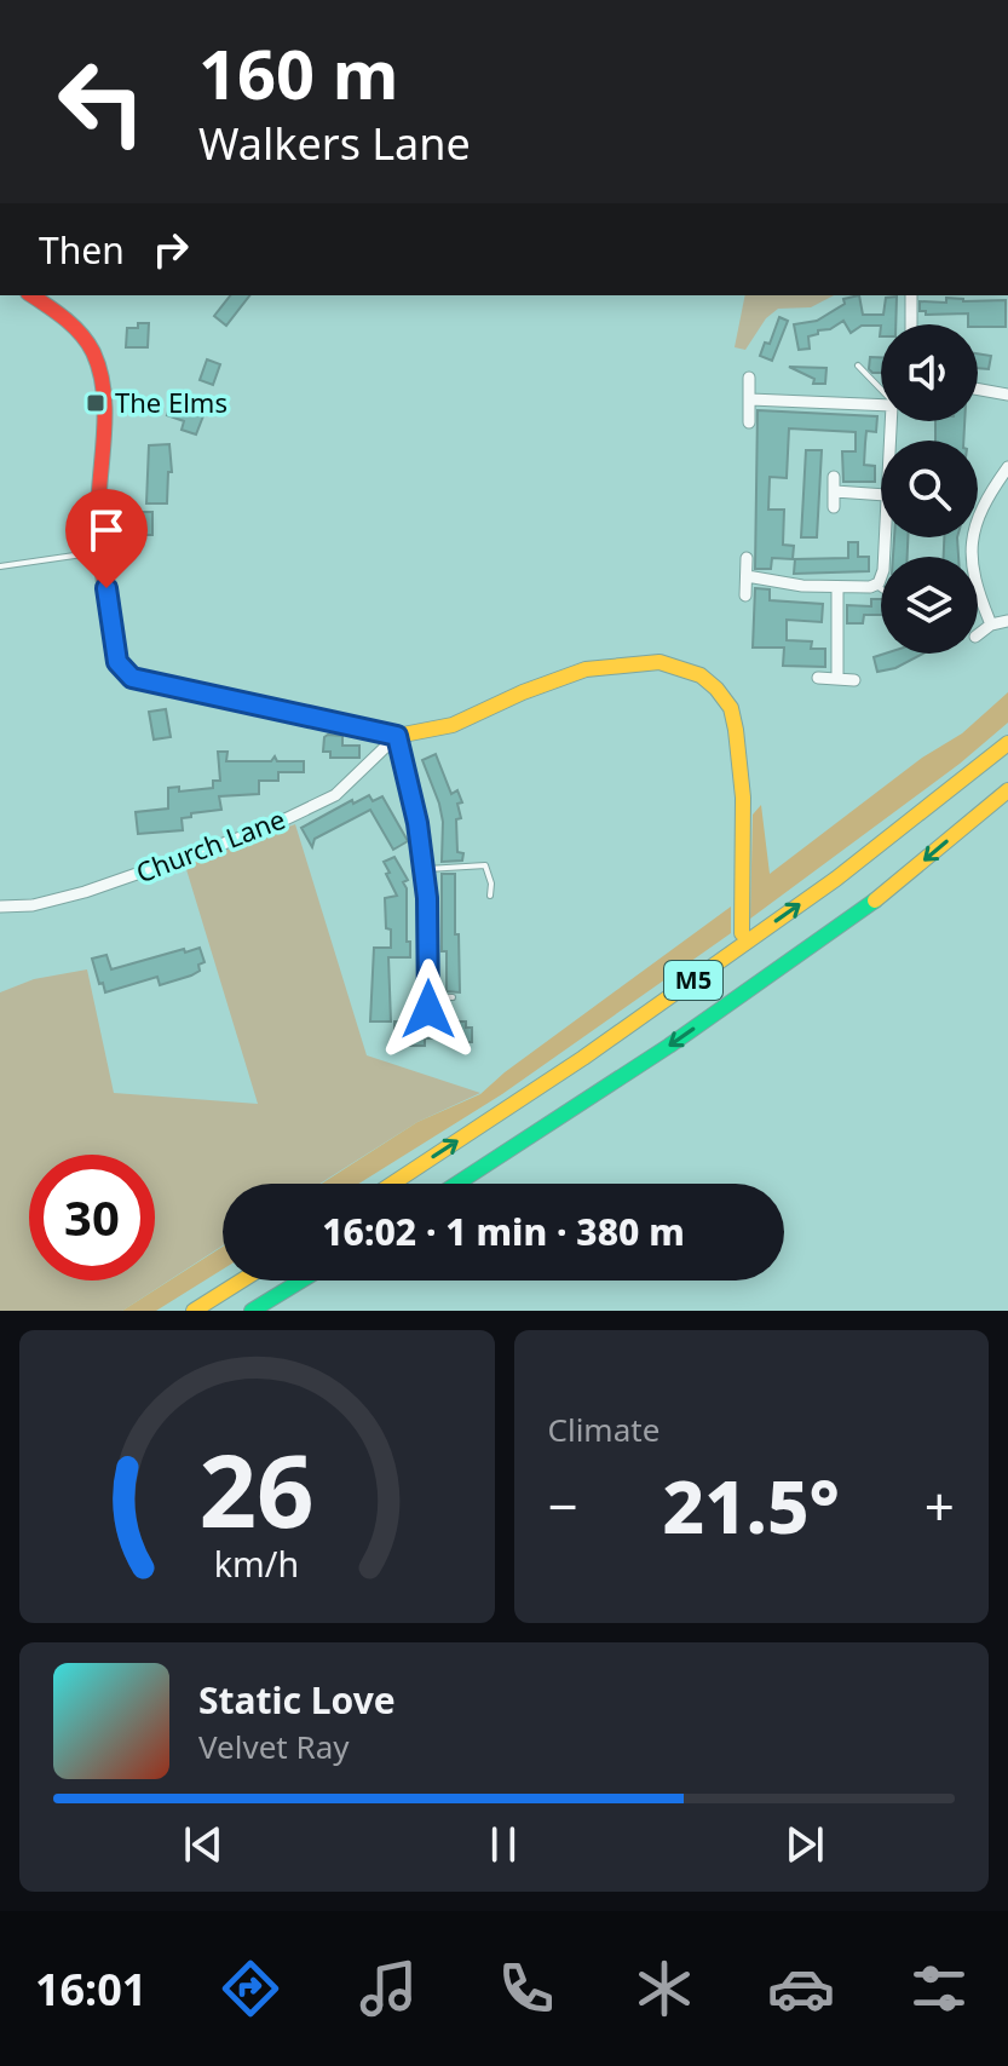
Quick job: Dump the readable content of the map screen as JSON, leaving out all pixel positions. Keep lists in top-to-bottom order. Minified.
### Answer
{"streets":{"main road":["M5"],"street":["Church Lane"]},"places":{"transit":["The Elms"]},"page":{"turn":["160 m","Walkers Lane"],"then":"Then","limit":"30","trip":"16:02 · 1 min · 380 m","tile":"Climate","heat":["−","21.5°","+"],"song":["Static Love","Velvet Ray"],"tabs":"16:01","gauge":["26","km/h"]}}
